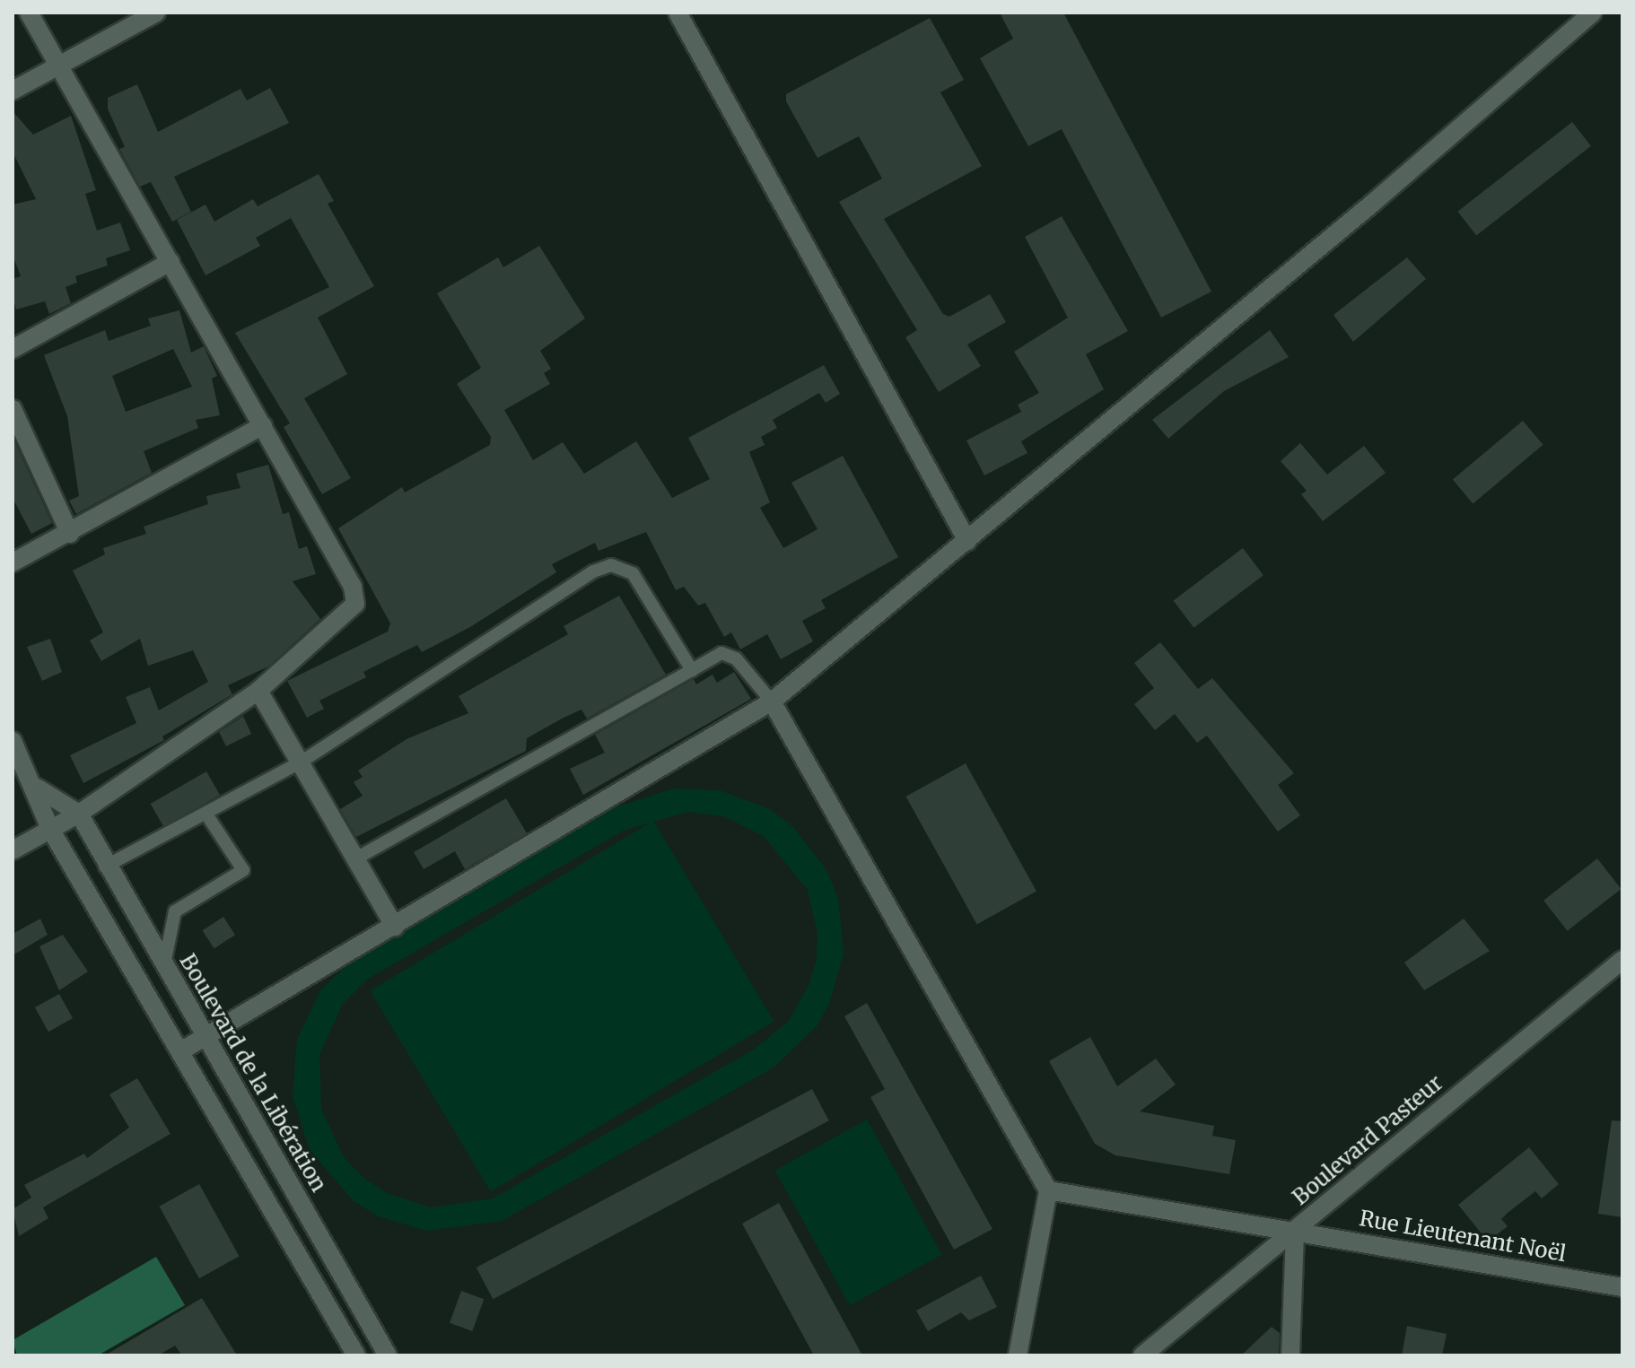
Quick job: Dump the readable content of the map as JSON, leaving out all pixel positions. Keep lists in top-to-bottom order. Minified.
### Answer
{"streets":{"street":["Boulevard de la Libération","Boulevard Pasteur","Rue Lieutenant Noël"]},"crossings":[["Boulevard Pasteur","Rue Lieutenant Noël"]]}
